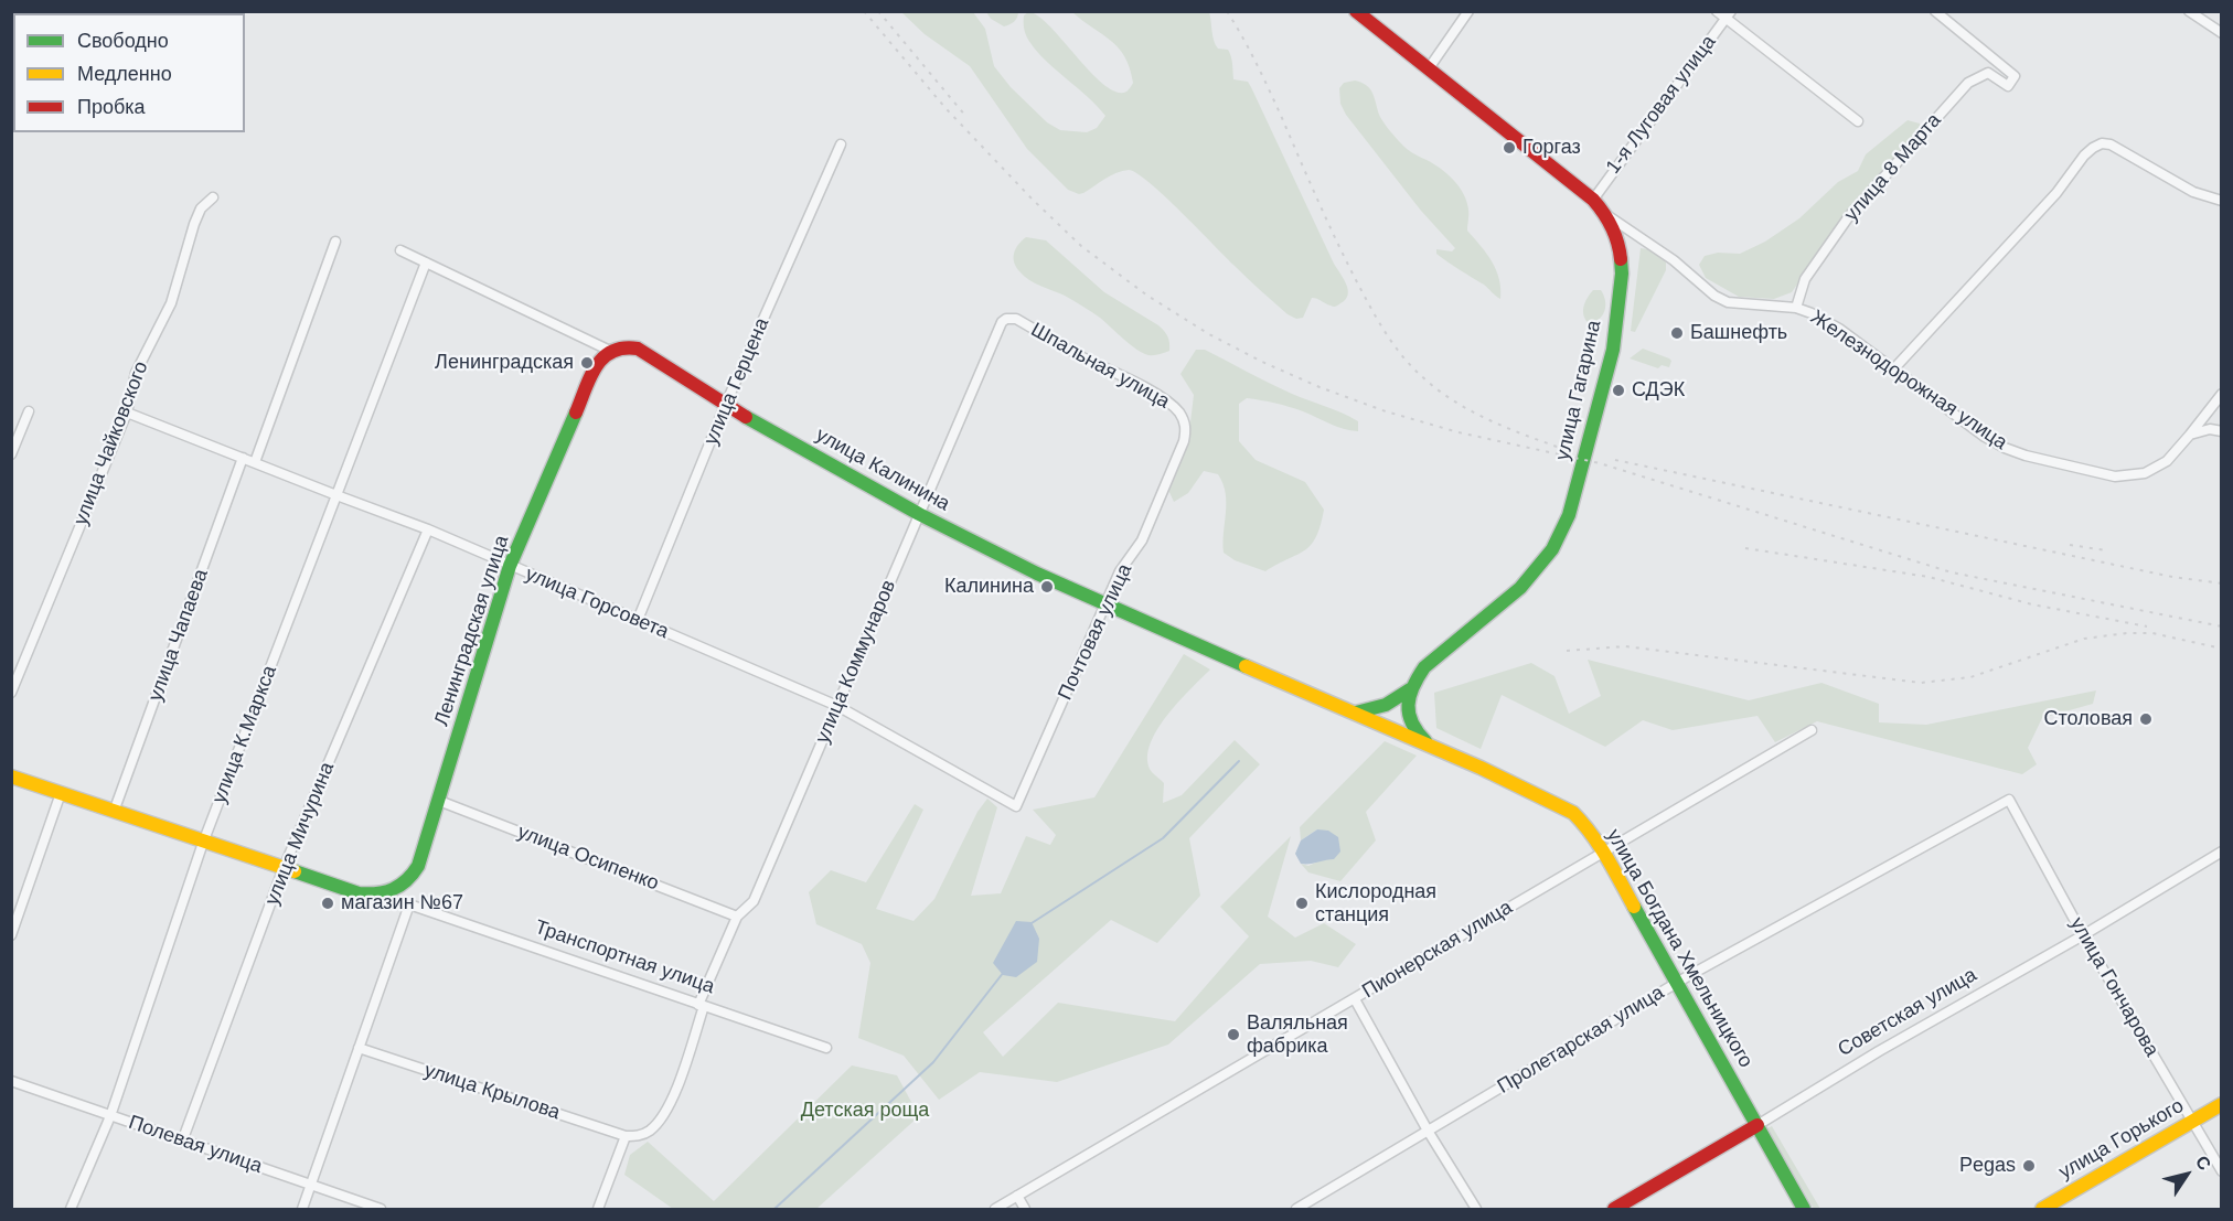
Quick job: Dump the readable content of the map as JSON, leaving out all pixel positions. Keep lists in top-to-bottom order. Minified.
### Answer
{"streets":{"street":["1-я Луговая улица","улица 8 Марта","Шпальная улица","Железнодорожная улица","улица Герцена","улица Гагарина","улица Чайковского","улица Калинина","улица Горсовета","Ленинградская улица","Почтовая улица","улица Чапаева","улица Коммунаров","улица К.Маркса","улица Мичурина","улица Осипенко","улица Богдана Хмельницкого","Пионерская улица","Транспортная улица","улица Гончарова","Советская улица","Пролетарская улица","улица Крылова","улица Горького","Полевая улица"]},"crossings":[["1-я Луговая улица","улица Гагарина"],["улица 8 Марта","Железнодорожная улица"],["Шпальная улица","Почтовая улица"],["Шпальная улица","улица Коммунаров"],["Железнодорожная улица","улица Гагарина"],["улица Герцена","улица Калинина"],["улица Герцена","улица Горсовета"],["улица Чайковского","улица Горсовета"],["улица Калинина","Ленинградская улица"],["улица Калинина","Почтовая улица"],["улица Калинина","улица Коммунаров"],["улица Калинина","улица К.Маркса"],["улица Калинина","улица Богдана Хмельницкого"],["улица Горсовета","Ленинградская улица"],["улица Горсовета","Почтовая улица"],["улица Горсовета","улица Чапаева"],["улица Горсовета","улица Коммунаров"],["улица Горсовета","улица К.Маркса"],["улица Горсовета","улица Мичурина"],["Ленинградская улица","улица Осипенко"],["улица Коммунаров","улица Осипенко"],["улица Коммунаров","Транспортная улица"],["улица Коммунаров","улица Крылова"],["улица К.Маркса","Полевая улица"],["улица Мичурина","Полевая улица"],["улица Богдана Хмельницкого","Пионерская улица"],["улица Богдана Хмельницкого","Советская улица"],["улица Богдана Хмельницкого","Пролетарская улица"],["улица Гончарова","Советская улица"],["улица Гончарова","Пролетарская улица"],["улица Гончарова","улица Горького"]],"parks":["Детская роща"],"places":["Горгаз","Башнефть","Ленинградская","СДЭК","Калинина","Столовая","магазин №67","Кислородная станция","Валяльная фабрика","Pegas"],"legend":["Свободно","Медленно","Пробка"],"north":"top right"}
